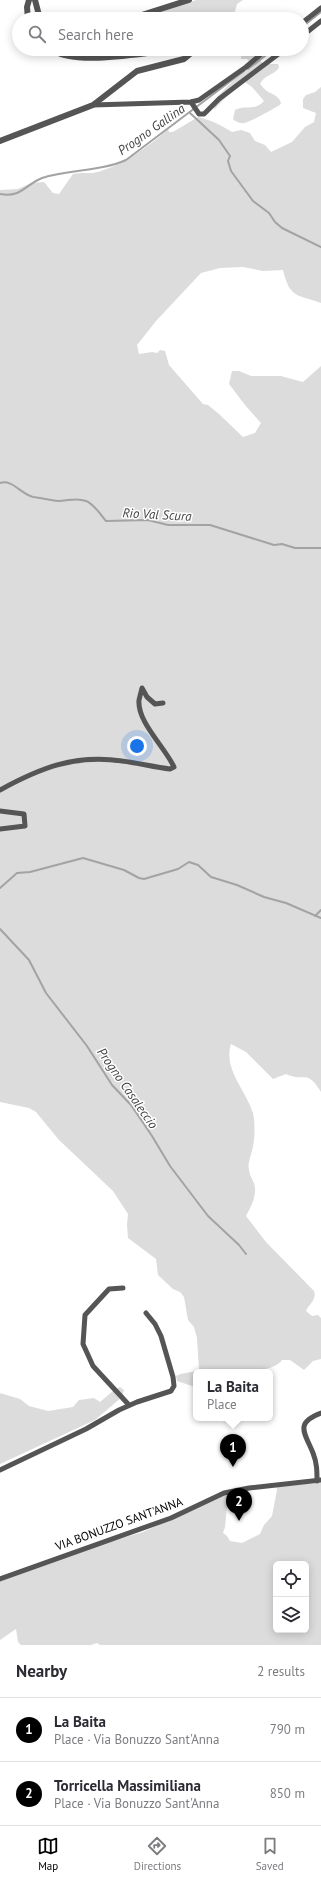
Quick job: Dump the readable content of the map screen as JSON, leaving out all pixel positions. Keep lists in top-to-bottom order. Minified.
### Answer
{"streets":{"street":["VIA BONUZZO SANT'ANNA"]},"water":["Progno Gallina","Rio Val Scura","Progno Casaleccio"],"page":{"search":"Search here","popup":["La Baita","Place"],"pins":["1","2"],"heading":["Nearby","2 results"],"list":[{"mark":"1","name":"La Baita","note":"Place · Via Bonuzzo Sant'Anna","value":"790 m"},{"mark":"2","name":"Torricella Massimiliana","note":"Place · Via Bonuzzo Sant'Anna","value":"850 m"}],"nav":["Map","Directions","Saved"]}}
